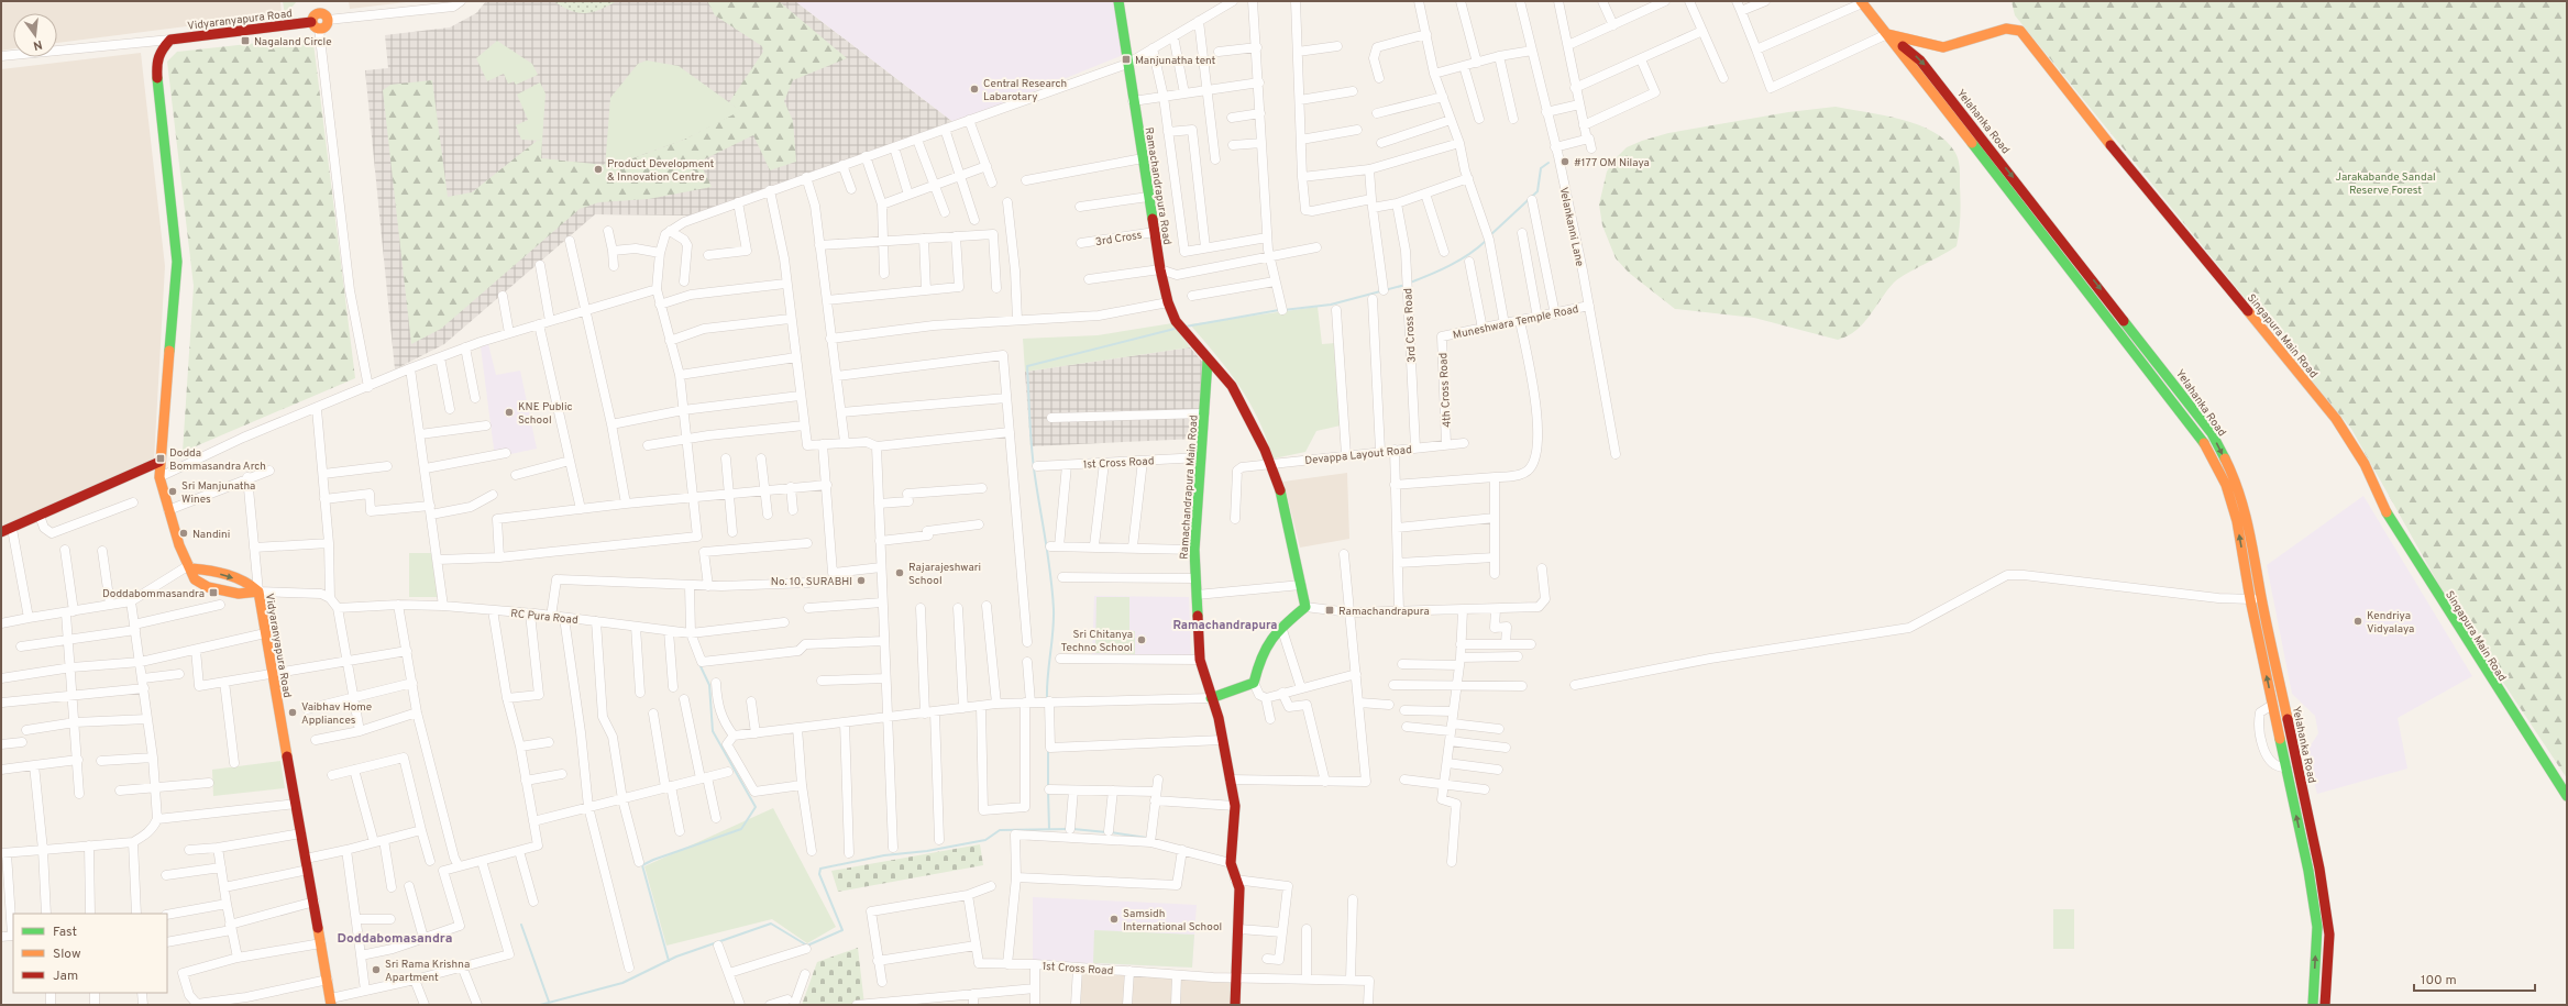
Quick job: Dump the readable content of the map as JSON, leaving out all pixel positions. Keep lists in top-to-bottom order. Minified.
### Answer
{"streets":{"main road":["Vidyaranyapura Road","Yelahanka Road","Ramachandrapura Road","Singapura Main Road","Ramachandrapura Main Road"],"street":["Velankanni Lane","3rd Cross","Muneshwara Temple Road","3rd Cross Road","4th Cross Road","Devappa Layout Road","1st Cross Road","RC Pura Road"]},"crossings":[["Yelahanka Road","Singapura Main Road"],["Ramachandrapura Road","3rd Cross"],["Ramachandrapura Road","Devappa Layout Road"],["Ramachandrapura Road","Ramachandrapura Main Road"],["Velankanni Lane","Muneshwara Temple Road"],["Muneshwara Temple Road","4th Cross Road"],["3rd Cross Road","Devappa Layout Road"],["4th Cross Road","Devappa Layout Road"],["1st Cross Road","Ramachandrapura Main Road"]],"districts":["Ramachandrapura","Doddabomasandra"],"parks":["Jarakabande Sandal Reserve Forest"],"places":{"transit":["Nagaland Circle","Manjunatha tent","Dodda Bommasandra Arch","Doddabommasandra","Ramachandrapura"],"other":["Central Research Labarotary","#177 OM Nilaya","Product Development & Innovation Centre","KNE Public School","Sri Manjunatha Wines","Nandini","Rajarajeshwari School","No. 10, SURABHI","Kendriya Vidyalaya","Sri Chitanya Techno School","Vaibhav Home Appliances","Samsidh International School","Sri Rama Krishna Apartment"]},"legend":["Fast","Slow","Jam"],"scale_bar":"100 m","north":"bottom"}
